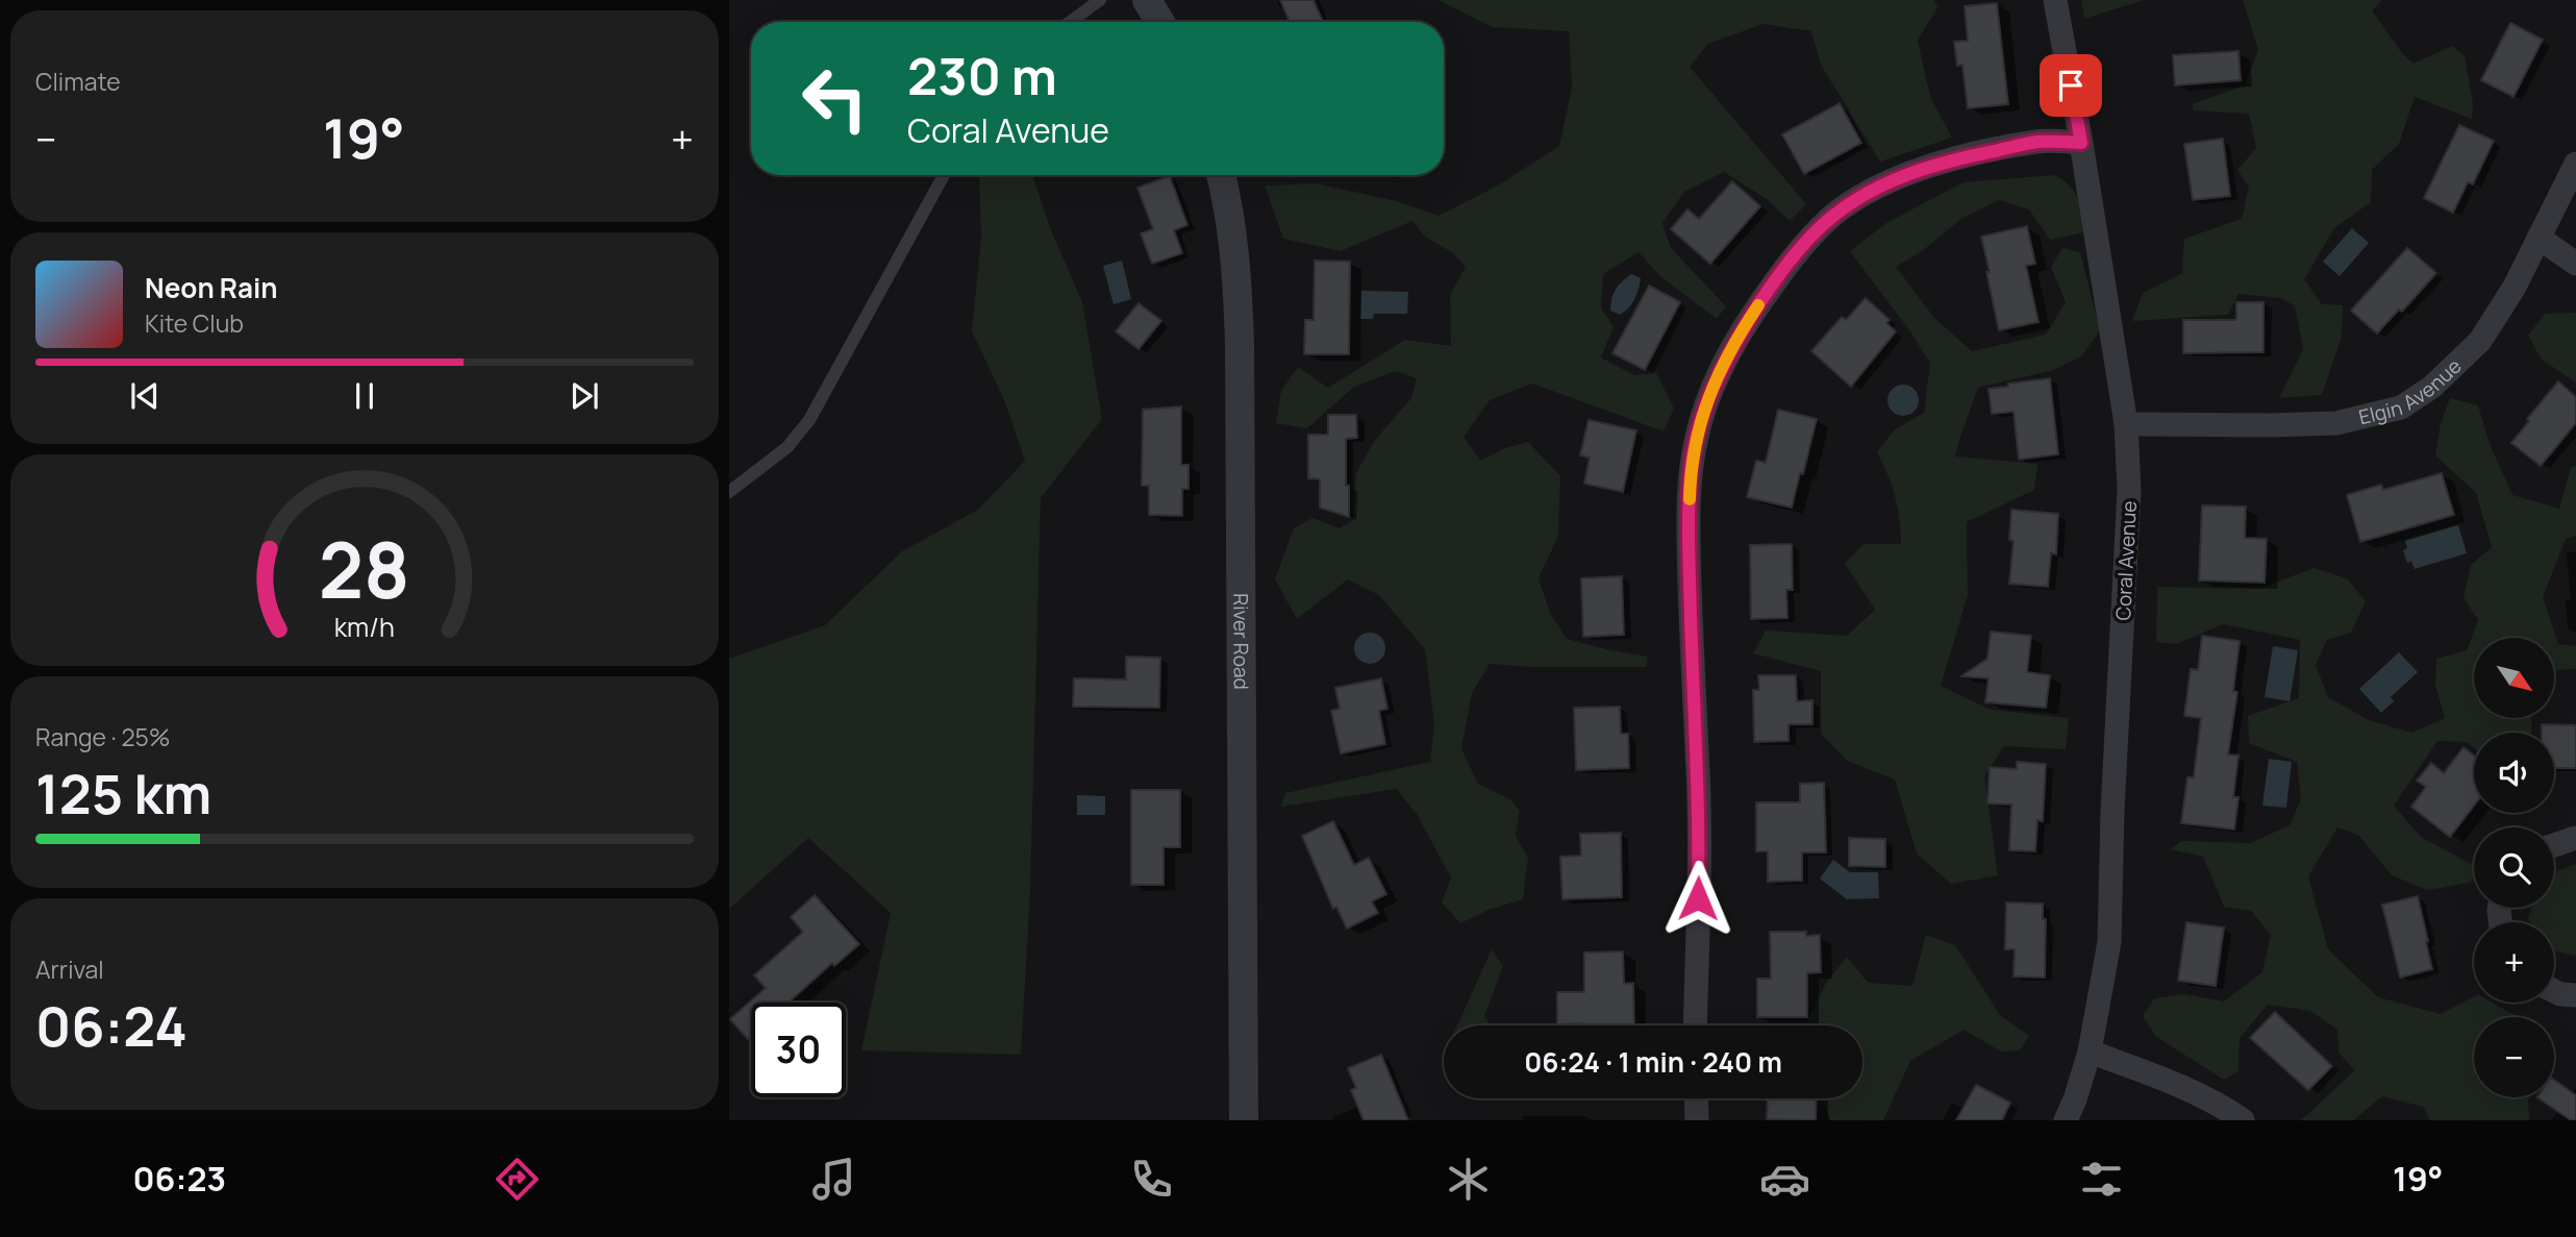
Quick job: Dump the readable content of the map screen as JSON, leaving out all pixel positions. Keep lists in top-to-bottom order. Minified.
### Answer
{"streets":{"street":["Elgin Avenue","Coral Avenue","River Road"]},"crossings":[["Elgin Avenue","Coral Avenue"]],"north":"bottom right","page":{"tile":["Climate",["Range · 25%","125 km"],["Arrival","06:24"]],"turn":["230 m","Coral Avenue"],"heat":["−","19°","+"],"song":["Neon Rain","Kite Club"],"map_buttons":["+","−"],"limit":"30","trip":"06:24 · 1 min · 240 m","tabs":["06:23","19°"],"gauge":["28","km/h"]}}
